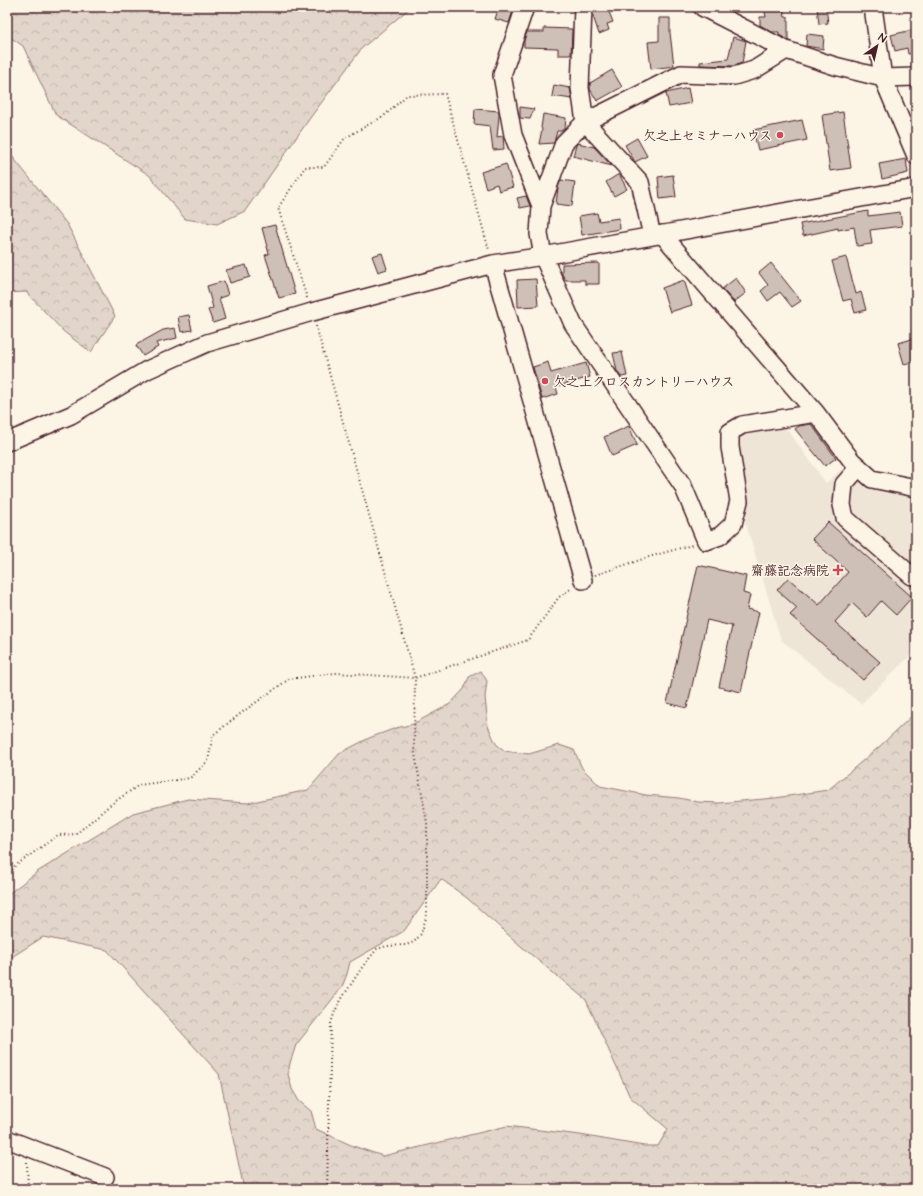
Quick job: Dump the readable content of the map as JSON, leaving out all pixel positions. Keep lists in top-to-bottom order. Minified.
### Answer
{"places":{"other":["欠之上セミナーハウス","欠之上クロスカントリーハウス"],"health":["齋藤記念病院"]},"north":"top right"}
